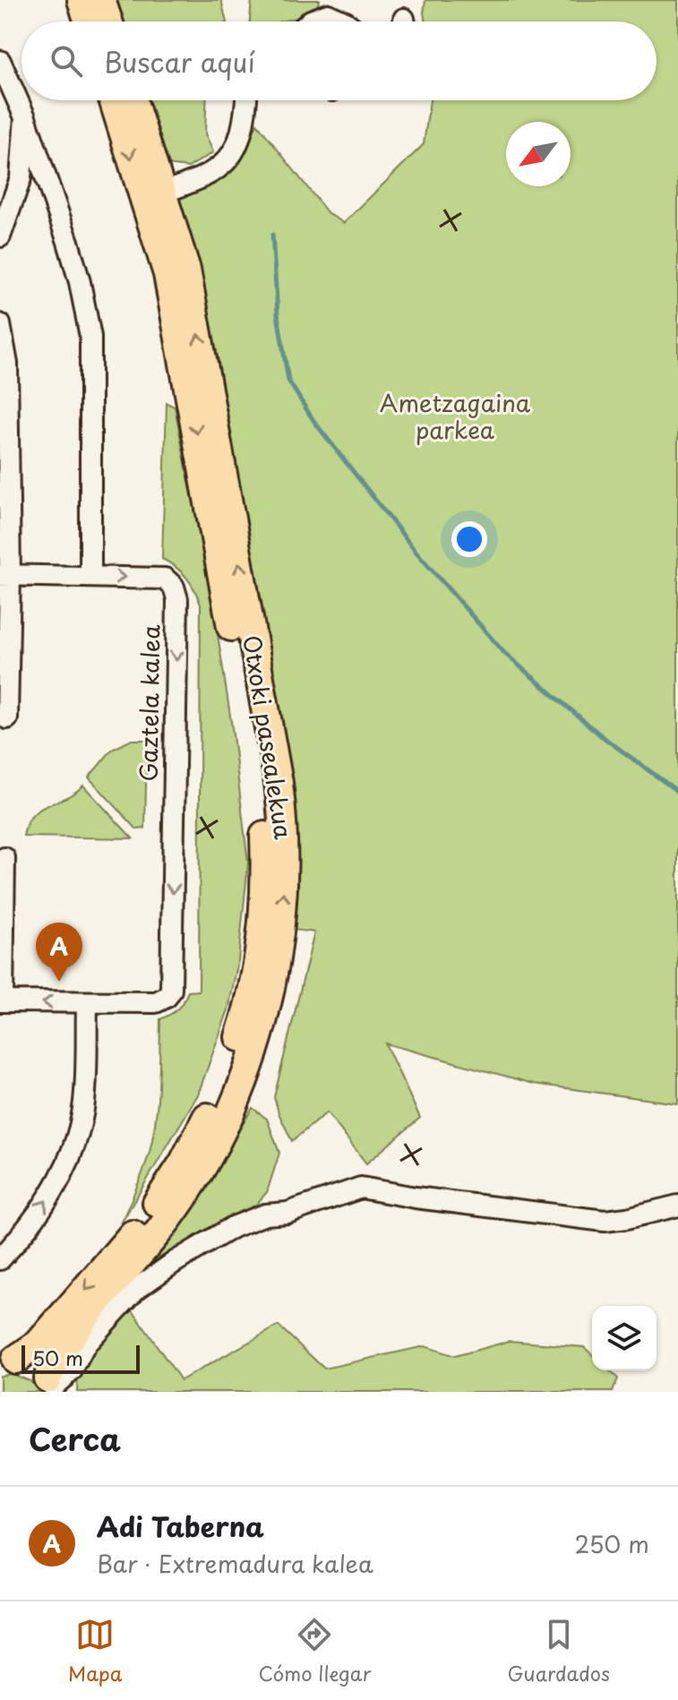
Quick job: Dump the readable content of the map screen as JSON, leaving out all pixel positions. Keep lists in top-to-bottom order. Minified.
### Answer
{"streets":{"main road":["Otxoki pasealekua"],"street":["Gaztela kalea"]},"parks":["Ametzagaina parkea"],"scale_bar":"50 m","north":"bottom left","page":{"search":"Buscar aquí","pins":"A","scale":"50 m","heading":"Cerca","list":[{"mark":"A","name":"Adi Taberna","note":"Bar · Extremadura kalea","value":"250 m"}],"nav":["Mapa","Cómo llegar","Guardados"]}}
